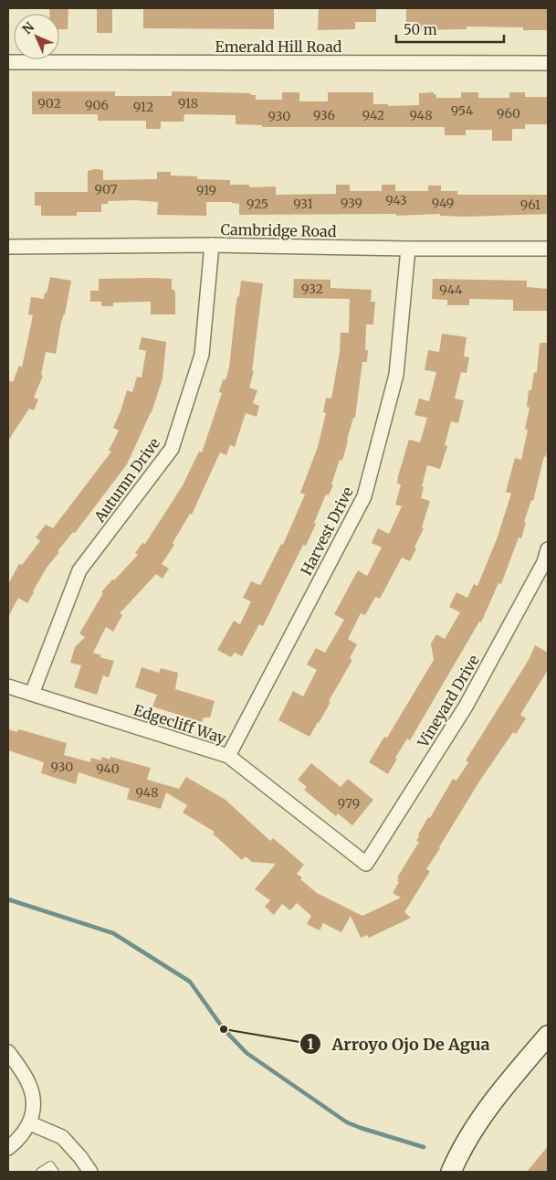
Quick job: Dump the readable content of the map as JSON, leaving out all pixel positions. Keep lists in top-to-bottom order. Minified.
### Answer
{"streets":{"street":["Emerald Hill Road","Cambridge Road","Autumn Drive","Harvest Drive","Vineyard Drive","Edgecliff Way"]},"crossings":[["Cambridge Road","Autumn Drive"],["Cambridge Road","Harvest Drive"],["Autumn Drive","Edgecliff Way"],["Harvest Drive","Edgecliff Way"],["Vineyard Drive","Edgecliff Way"]],"places":["Arroyo Ojo De Agua"],"house_numbers":["902","918","906","912","954","960","936","942","948","930","907","919","943","939","949","925","931","961","932","944","930","940","948","979"],"scale_bar":"50 m","north":"top left"}
